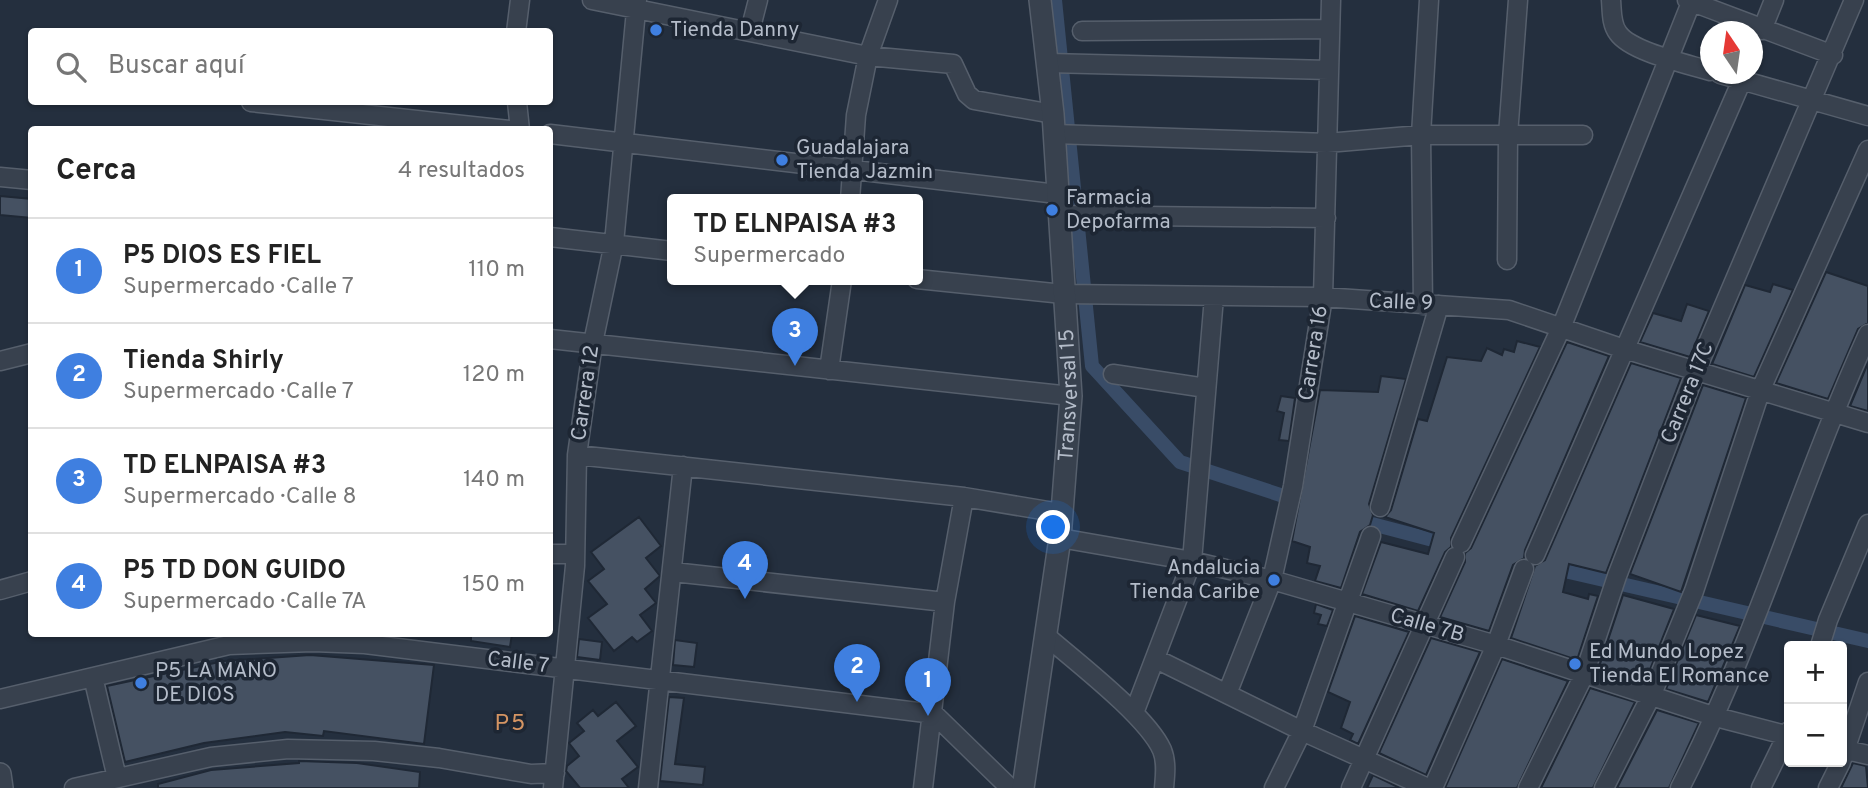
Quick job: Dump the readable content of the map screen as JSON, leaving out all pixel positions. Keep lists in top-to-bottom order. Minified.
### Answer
{"streets":{"street":["Calle 9","Carrera 16","Carrera 12","Carrera 17C","Transversal 15","Calle 7B","Calle 7"]},"crossings":[["Calle 9","Carrera 16"],["Calle 9","Carrera 17C"],["Calle 9","Transversal 15"],["Carrera 16","Calle 7B"],["Carrera 12","Calle 7"],["Carrera 17C","Calle 7B"],["Transversal 15","Calle 7B"]],"districts":["P5"],"places":["Tienda Danny","Guadalajara Tienda Jazmin","Farmacia Depofarma","Andalucia Tienda Caribe","Ed Mundo Lopez Tienda El Romance","P5 LA MANO DE DIOS"],"north":"top","page":{"search":"Buscar aquí","heading":["Cerca","4 resultados"],"popup":["TD ELNPAISA #3","Supermercado"],"list":[{"mark":"1","name":"P5 DIOS ES FIEL","note":"Supermercado · Calle 7","value":"110 m"},{"mark":"2","name":"Tienda Shirly","note":"Supermercado · Calle 7","value":"120 m"},{"mark":"3","name":"TD ELNPAISA #3","note":"Supermercado · Calle 8","value":"140 m"},{"mark":"4","name":"P5 TD DON GUIDO","note":"Supermercado · Calle 7A","value":"150 m"}],"pins":["3","4","2","1"],"map_buttons":["+","−"]}}
